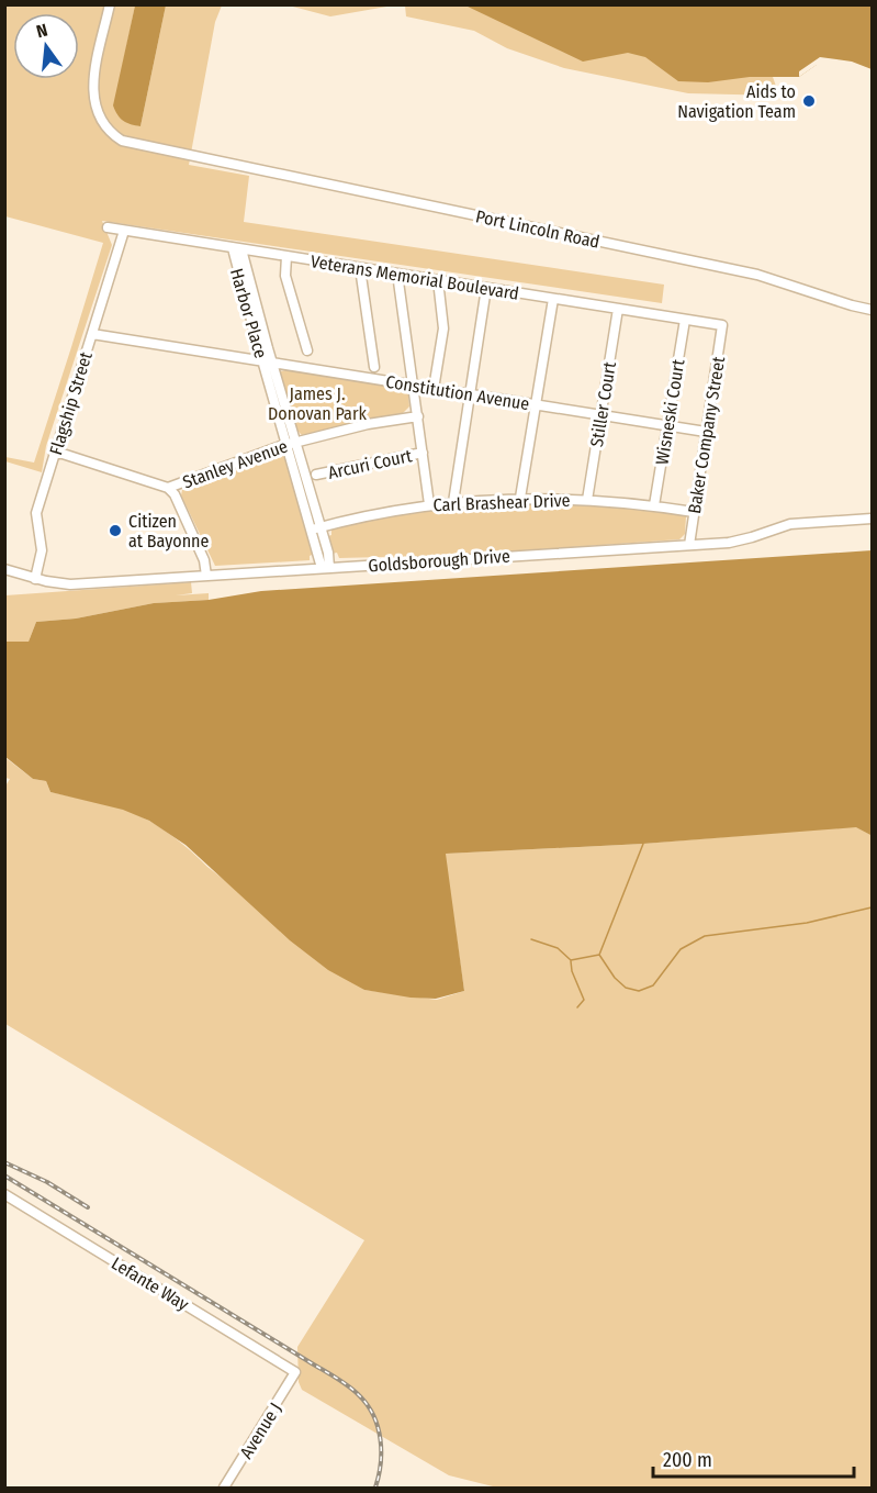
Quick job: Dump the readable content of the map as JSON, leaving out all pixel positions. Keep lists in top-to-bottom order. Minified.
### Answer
{"streets":{"street":["Port Lincoln Road","Veterans Memorial Boulevard","Harbor Place","Constitution Avenue","Flagship Street","Stiller Court","Wisneski Court","Baker Company Street","Stanley Avenue","Arcuri Court","Carl Brashear Drive","Goldsborough Drive","Lefante Way","Avenue J"]},"crossings":[["Veterans Memorial Boulevard","Harbor Place"],["Veterans Memorial Boulevard","Flagship Street"],["Veterans Memorial Boulevard","Stiller Court"],["Veterans Memorial Boulevard","Wisneski Court"],["Veterans Memorial Boulevard","Baker Company Street"],["Harbor Place","Constitution Avenue"],["Harbor Place","Stanley Avenue"],["Harbor Place","Carl Brashear Drive"],["Harbor Place","Goldsborough Drive"],["Constitution Avenue","Flagship Street"],["Constitution Avenue","Stiller Court"],["Constitution Avenue","Wisneski Court"],["Constitution Avenue","Baker Company Street"],["Flagship Street","Stanley Avenue"],["Flagship Street","Goldsborough Drive"],["Stiller Court","Carl Brashear Drive"],["Wisneski Court","Carl Brashear Drive"],["Baker Company Street","Carl Brashear Drive"],["Baker Company Street","Goldsborough Drive"],["Lefante Way","Avenue J"]],"parks":["James J. Donovan Park"],"places":["Aids to Navigation Team","Citizen at Bayonne"],"scale_bar":"200 m","north":"top"}
